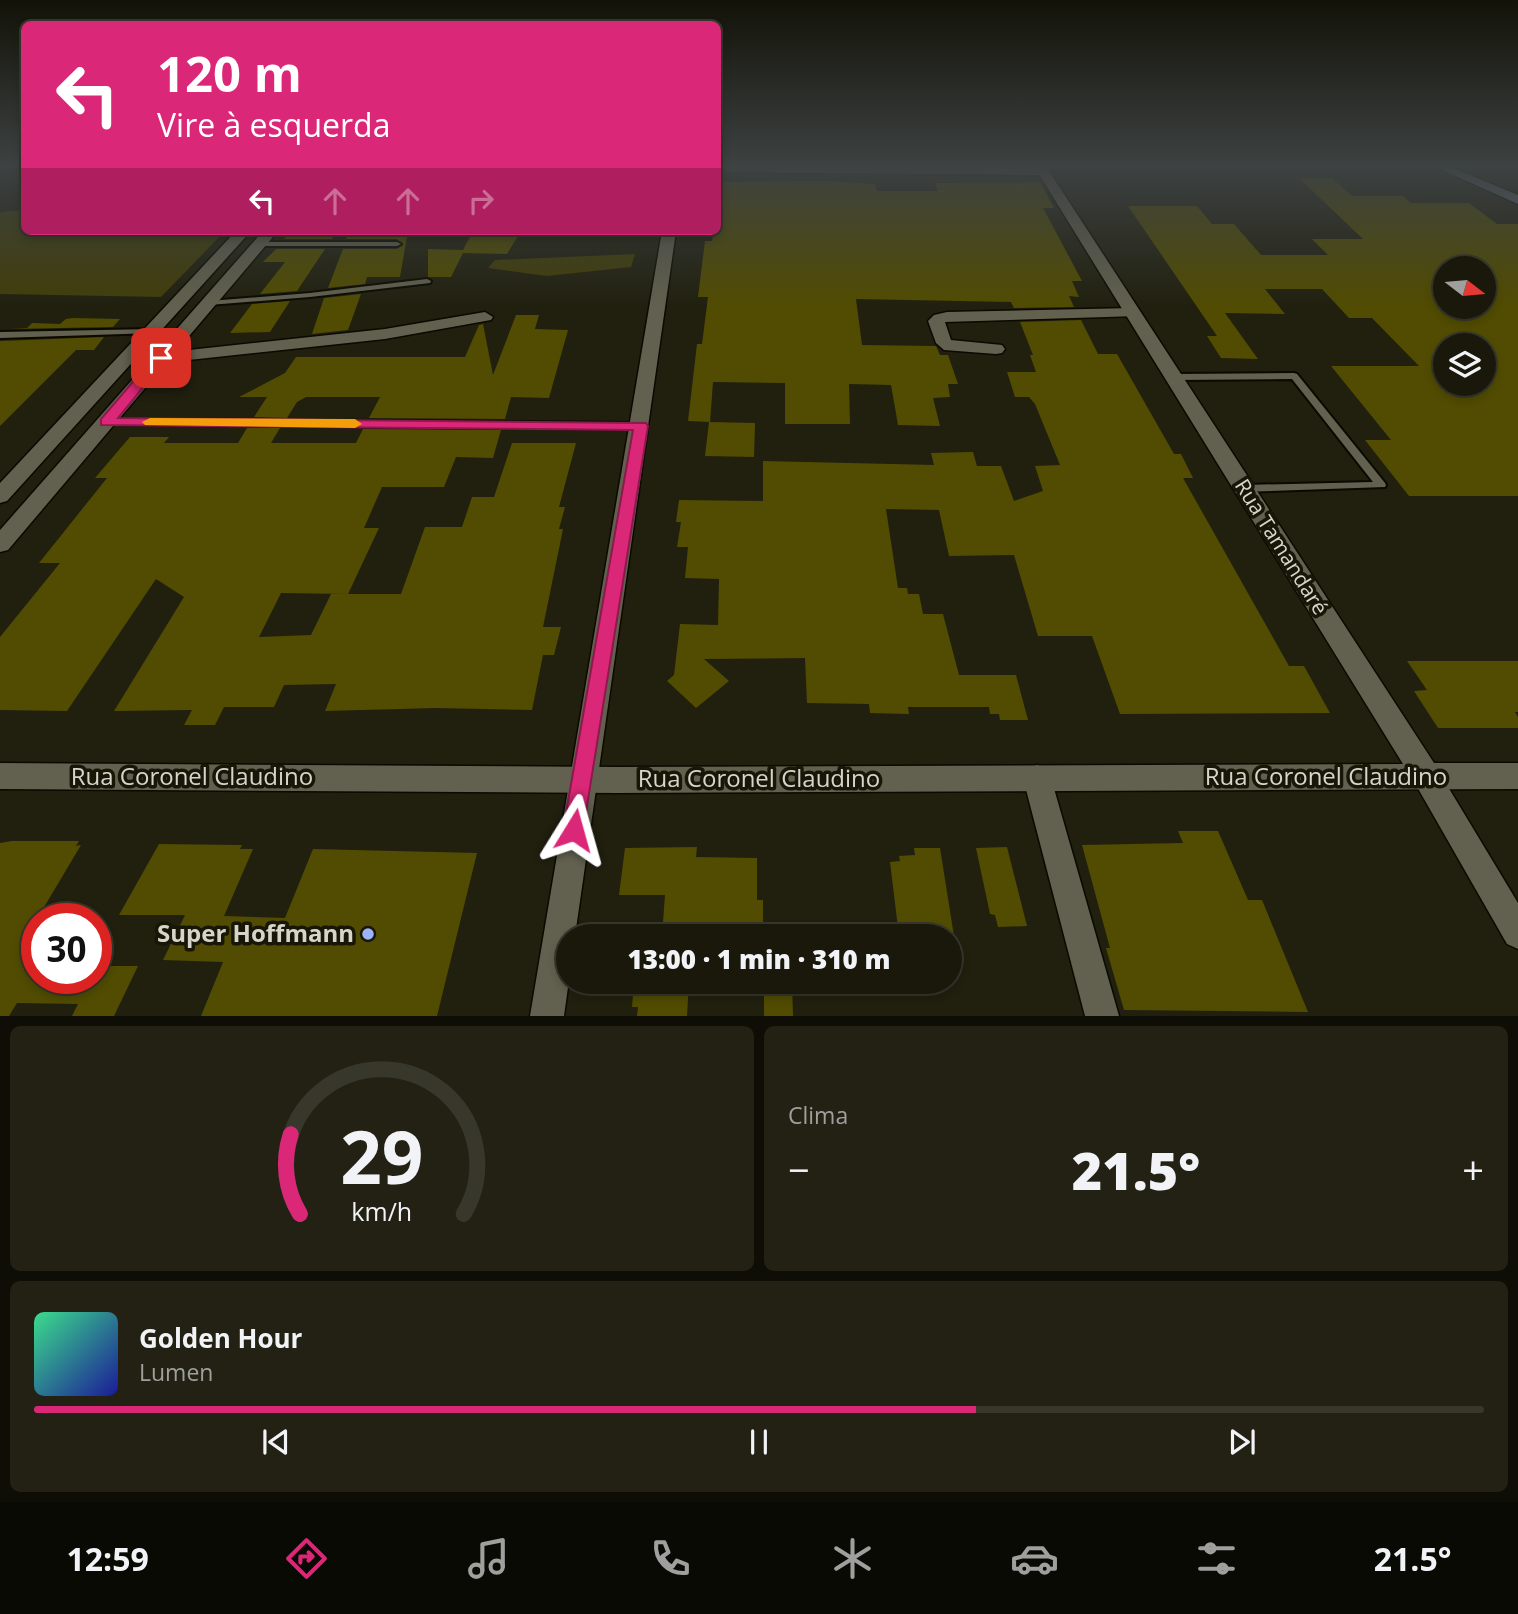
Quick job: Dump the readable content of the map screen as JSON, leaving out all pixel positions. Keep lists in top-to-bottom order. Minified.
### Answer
{"streets":{"street":["Rua Tamandaré","Rua Coronel Claudino"]},"crossings":[["Rua Tamandaré","Rua Coronel Claudino"]],"places":["Super Hoffmann"],"north":"right","page":{"turn":["120 m","Vire à esquerda"],"limit":"30","trip":"13:00 · 1 min · 310 m","tile":"Clima","heat":["−","21.5°","+"],"song":["Golden Hour","Lumen"],"tabs":["12:59","21.5°"],"gauge":["29","km/h"]}}
